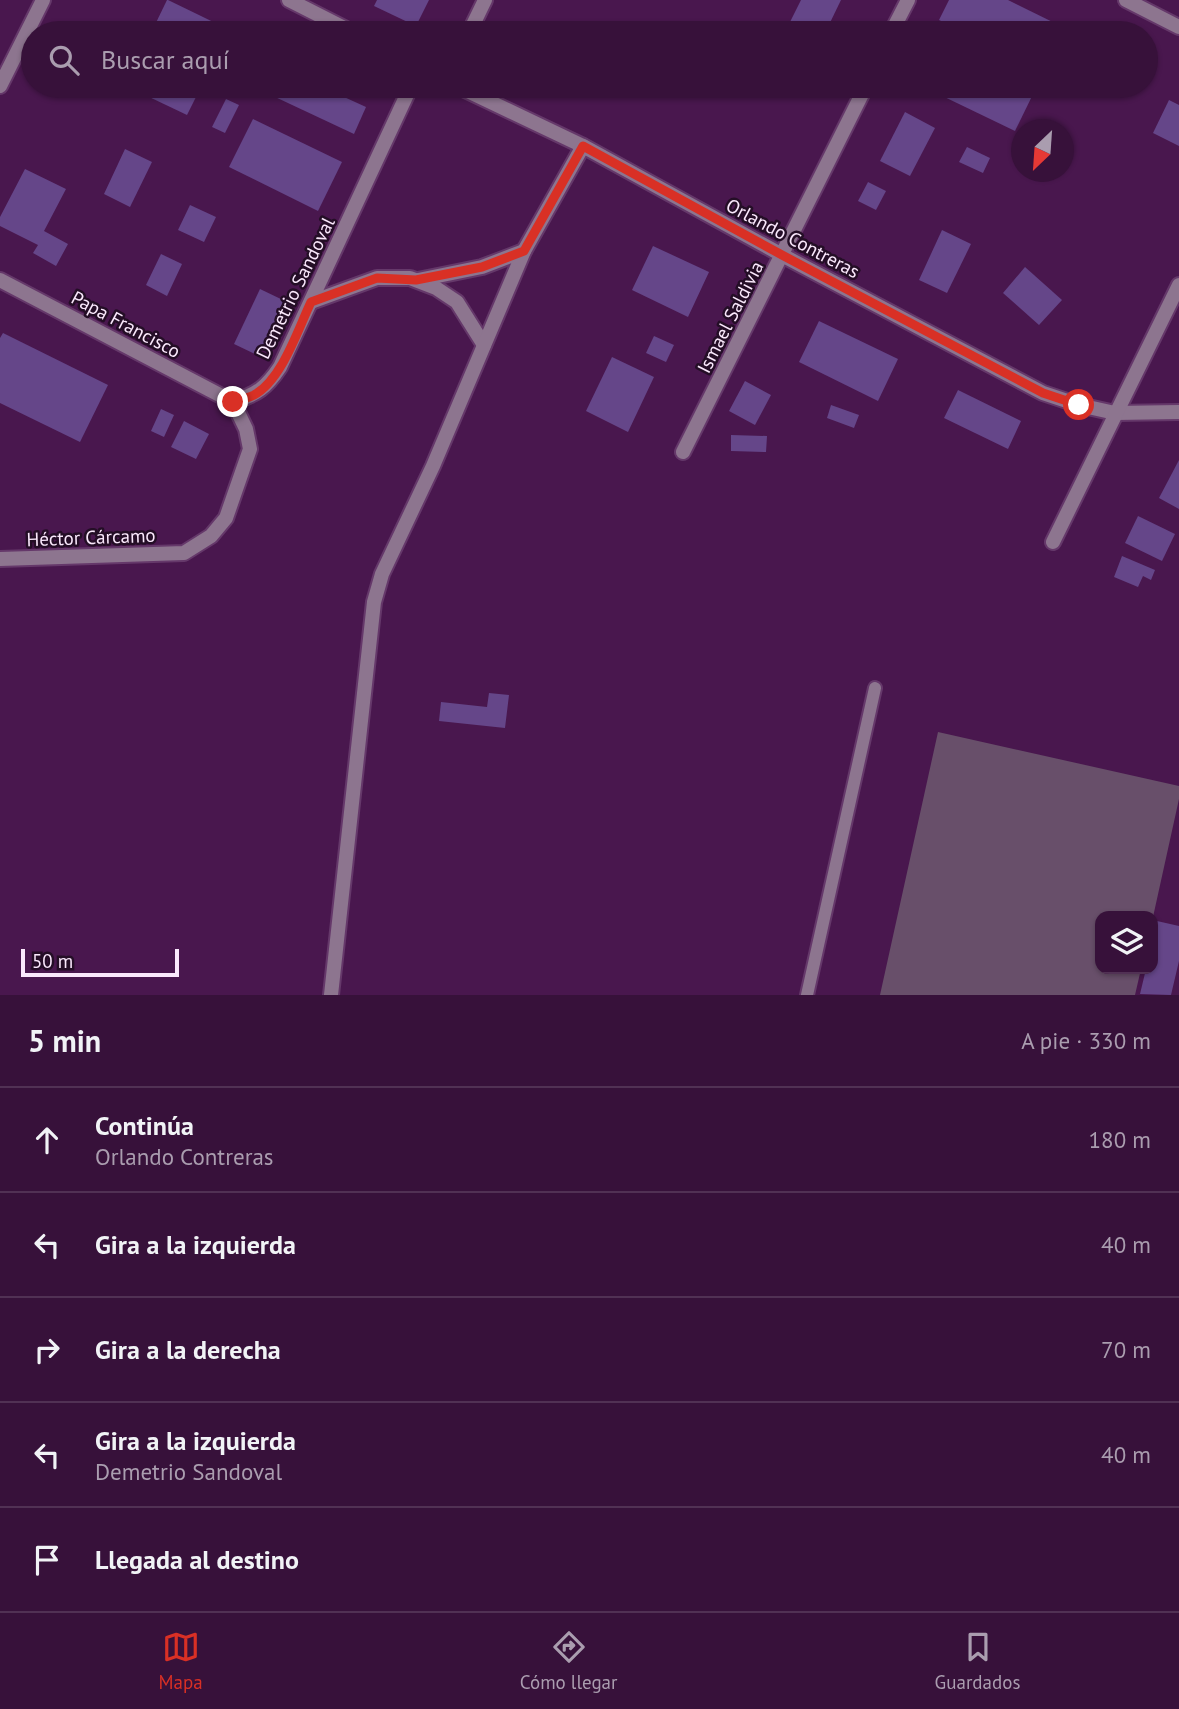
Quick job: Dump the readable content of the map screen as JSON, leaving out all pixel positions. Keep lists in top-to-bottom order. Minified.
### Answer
{"streets":{"street":["Orlando Contreras","Demetrio Sandoval","Ismael Saldivia","Papa Francisco","Héctor Cárcamo"]},"crossings":[["Orlando Contreras","Ismael Saldivia"],["Demetrio Sandoval","Papa Francisco"],["Demetrio Sandoval","Héctor Cárcamo"],["Papa Francisco","Héctor Cárcamo"]],"scale_bar":"50 m","north":"bottom left","page":{"search":"Buscar aquí","scale":"50 m","heading":["5 min","A pie · 330 m"],"list":[["Continúa","Orlando Contreras","180 m"],["Gira a la izquierda","40 m"],["Gira a la derecha","70 m"],["Gira a la izquierda","Demetrio Sandoval","40 m"],"Llegada al destino"],"nav":["Mapa","Cómo llegar","Guardados"]}}
